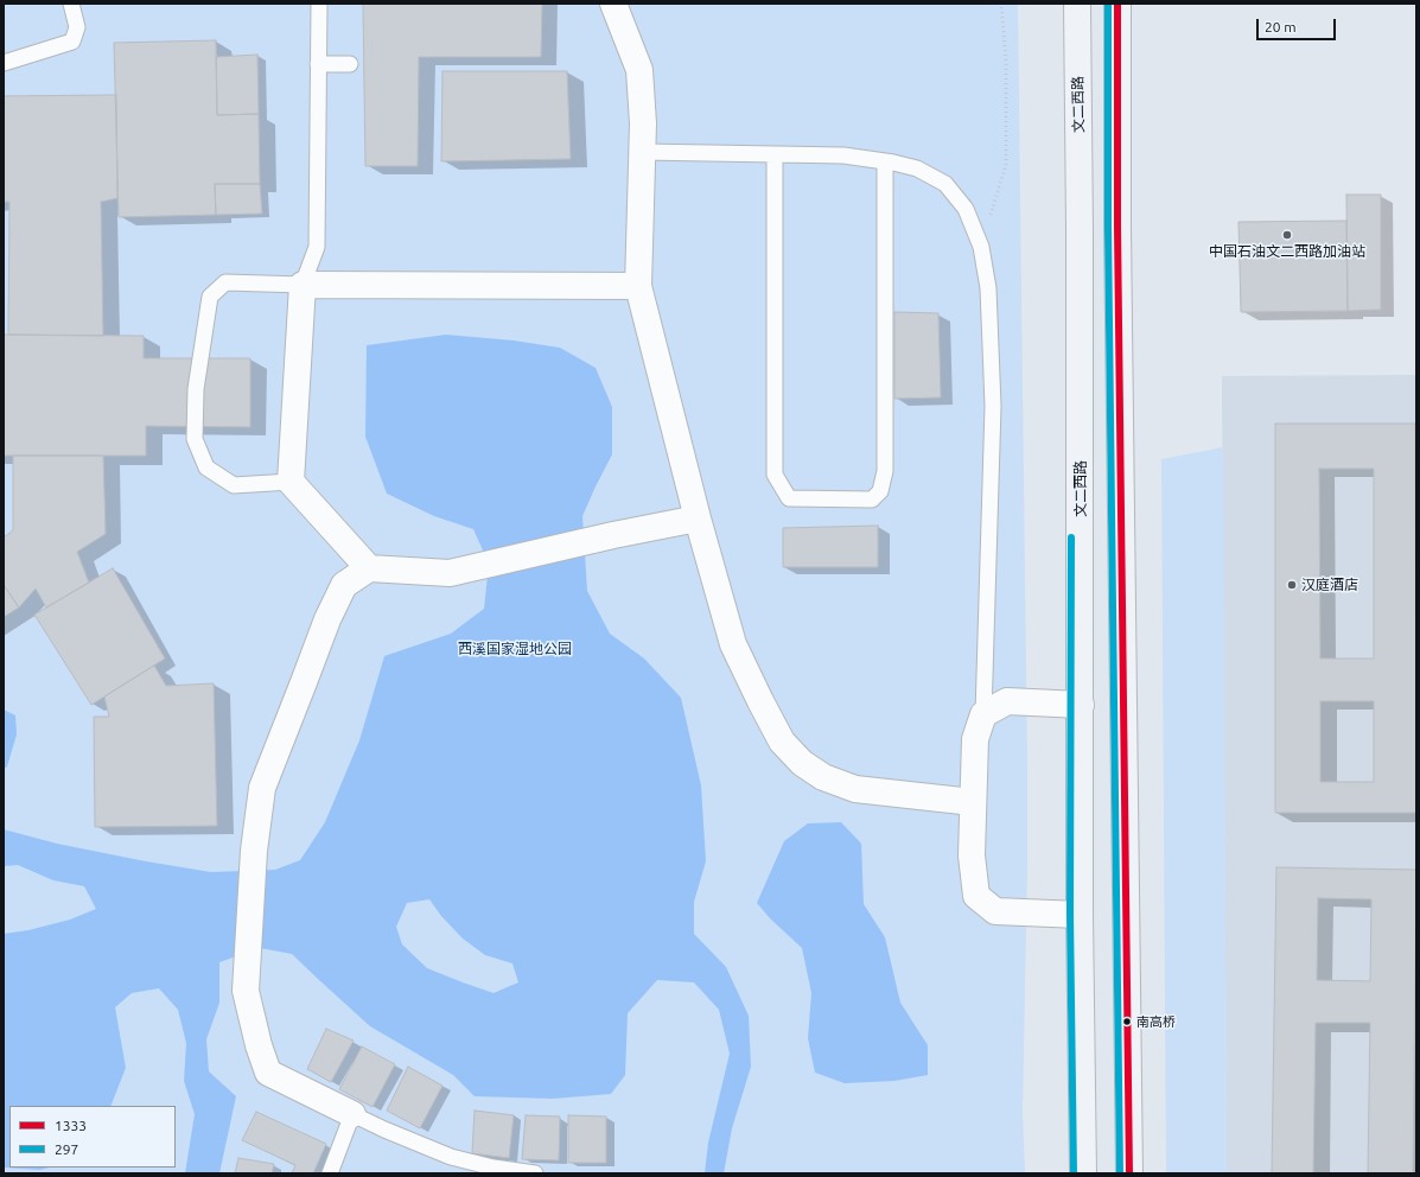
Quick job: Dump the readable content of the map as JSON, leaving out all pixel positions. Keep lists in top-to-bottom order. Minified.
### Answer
{"streets":{"main road":["文二西路"]},"parks":["西溪国家湿地公园"],"places":["中国石油文二西路加油站","汉庭酒店","南高桥"],"lines":["transit line 1333","transit line 297"],"legend":["1333","297"],"scale_bar":"20 m"}
